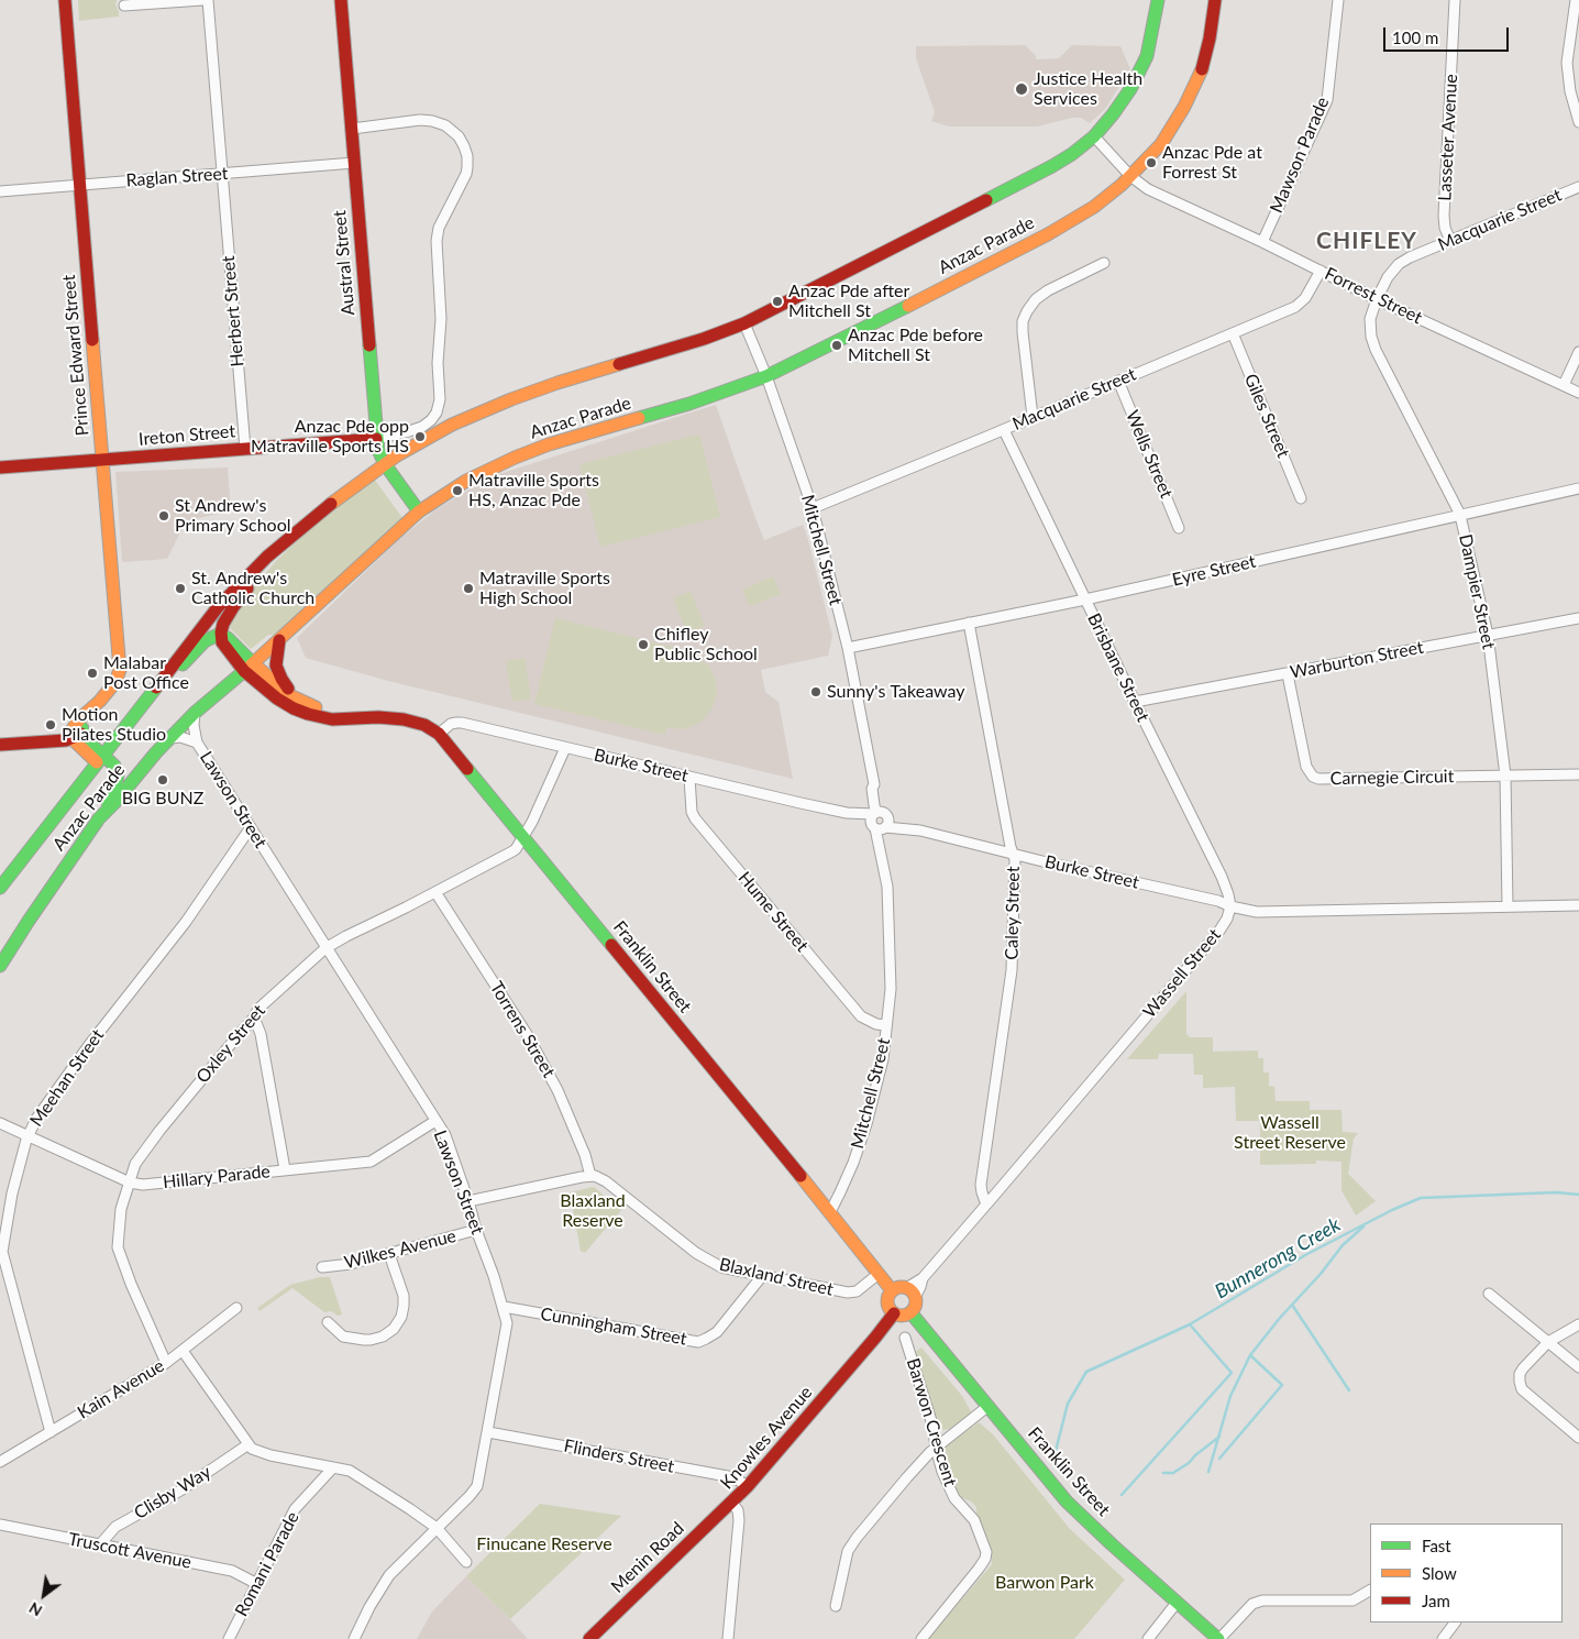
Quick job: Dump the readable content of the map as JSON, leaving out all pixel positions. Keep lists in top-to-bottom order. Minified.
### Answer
{"streets":{"street":["Lasseter Avenue","Mawson Parade","Raglan Street","Macquarie Street","Anzac Parade","Austral Street","Forrest Street","Herbert Street","Prince Edward Street","Giles Street","Ireton Street","Wells Street","Mitchell Street","Eyre Street","Dampier Street","Warburton Street","Brisbane Street","Burke Street","Carnegie Circuit","Lawson Street","Hume Street","Caley Street","Franklin Street","Wassell Street","Torrens Street","Oxley Street","Meehan Street","Hillary Parade","Wilkes Avenue","Blaxland Street","Cunningham Street","Kain Avenue","Barwon Crescent","Knowles Avenue","Flinders Street","Clisby Way","Truscott Avenue","Menin Road","Romani Parade"]},"crossings":[["Lasseter Avenue","Macquarie Street"],["Mawson Parade","Forrest Street"],["Raglan Street","Austral Street"],["Raglan Street","Herbert Street"],["Raglan Street","Prince Edward Street"],["Macquarie Street","Forrest Street"],["Macquarie Street","Giles Street"],["Macquarie Street","Wells Street"],["Macquarie Street","Mitchell Street"],["Macquarie Street","Dampier Street"],["Macquarie Street","Brisbane Street"],["Anzac Parade","Austral Street"],["Anzac Parade","Forrest Street"],["Anzac Parade","Mitchell Street"],["Anzac Parade","Lawson Street"],["Anzac Parade","Franklin Street"],["Austral Street","Ireton Street"],["Forrest Street","Dampier Street"],["Herbert Street","Ireton Street"],["Prince Edward Street","Ireton Street"],["Mitchell Street","Eyre Street"],["Mitchell Street","Burke Street"],["Mitchell Street","Hume Street"],["Mitchell Street","Franklin Street"],["Eyre Street","Dampier Street"],["Eyre Street","Brisbane Street"],["Eyre Street","Caley Street"],["Dampier Street","Warburton Street"],["Dampier Street","Carnegie Circuit"],["Warburton Street","Brisbane Street"],["Warburton Street","Carnegie Circuit"],["Brisbane Street","Burke Street"],["Brisbane Street","Wassell Street"],["Burke Street","Hume Street"],["Burke Street","Caley Street"],["Burke Street","Franklin Street"],["Burke Street","Wassell Street"],["Burke Street","Oxley Street"],["Lawson Street","Oxley Street"],["Lawson Street","Meehan Street"],["Lawson Street","Hillary Parade"],["Lawson Street","Wilkes Avenue"],["Lawson Street","Cunningham Street"],["Lawson Street","Flinders Street"],["Caley Street","Wassell Street"],["Franklin Street","Wassell Street"],["Franklin Street","Oxley Street"],["Franklin Street","Blaxland Street"],["Franklin Street","Knowles Avenue"],["Wassell Street","Knowles Avenue"],["Torrens Street","Oxley Street"],["Torrens Street","Blaxland Street"],["Oxley Street","Hillary Parade"],["Oxley Street","Kain Avenue"],["Meehan Street","Hillary Parade"],["Meehan Street","Kain Avenue"],["Blaxland Street","Cunningham Street"],["Knowles Avenue","Flinders Street"],["Knowles Avenue","Menin Road"],["Clisby Way","Truscott Avenue"],["Truscott Avenue","Romani Parade"]],"districts":["CHIFLEY"],"water":["Bunnerong Creek"],"parks":["Wassell Street Reserve","Blaxland Reserve","Finucane Reserve","Barwon Park"],"places":["Justice Health Services","Anzac Pde at Forrest St","Anzac Pde after Mitchell St","Anzac Pde before Mitchell St","Anzac Pde opp Matraville Sports HS","Matraville Sports HS, Anzac Pde","St Andrew's Primary School","St. Andrew's Catholic Church","Matraville Sports High School","Chifley Public School","Malabar Post Office","Sunny's Takeaway","Motion Pilates Studio","BIG BUNZ"],"legend":["Fast","Slow","Jam"],"scale_bar":"100 m","north":"bottom left"}
